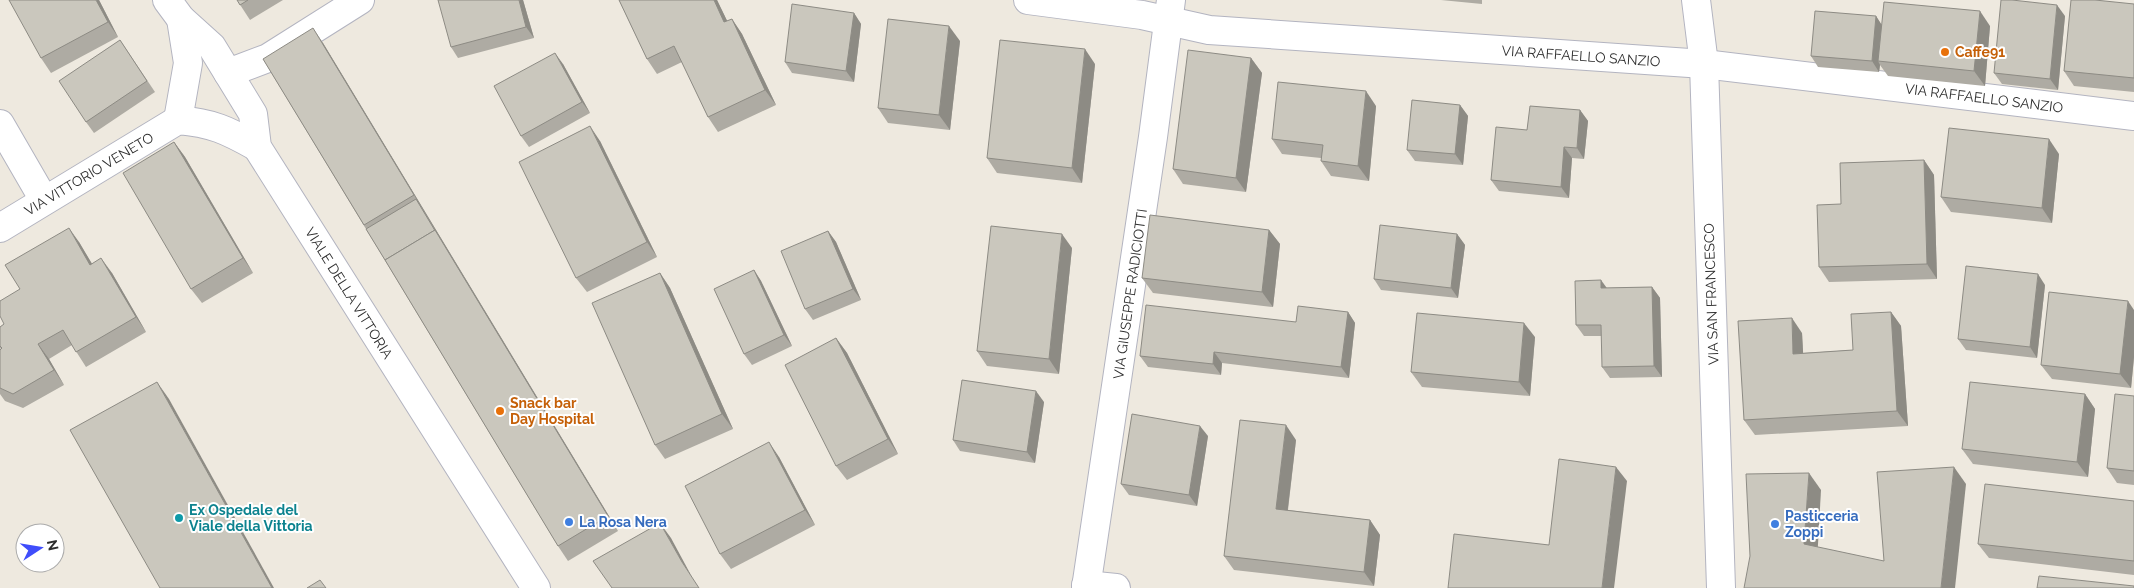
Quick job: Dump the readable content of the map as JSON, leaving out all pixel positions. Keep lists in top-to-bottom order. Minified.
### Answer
{"streets":{"street":["VIA RAFFAELLO SANZIO","VIA VITTORIO VENETO","VIALE DELLA VITTORIA","VIA GIUSEPPE RADICIOTTI","VIA SAN FRANCESCO"]},"crossings":[["VIA RAFFAELLO SANZIO","VIA GIUSEPPE RADICIOTTI"],["VIA RAFFAELLO SANZIO","VIA SAN FRANCESCO"]],"places":["Caffe91","Snack bar Day Hospital","Ex Ospedale del Viale della Vittoria","La Rosa Nera","Pasticceria Zoppi"],"north":"right"}
